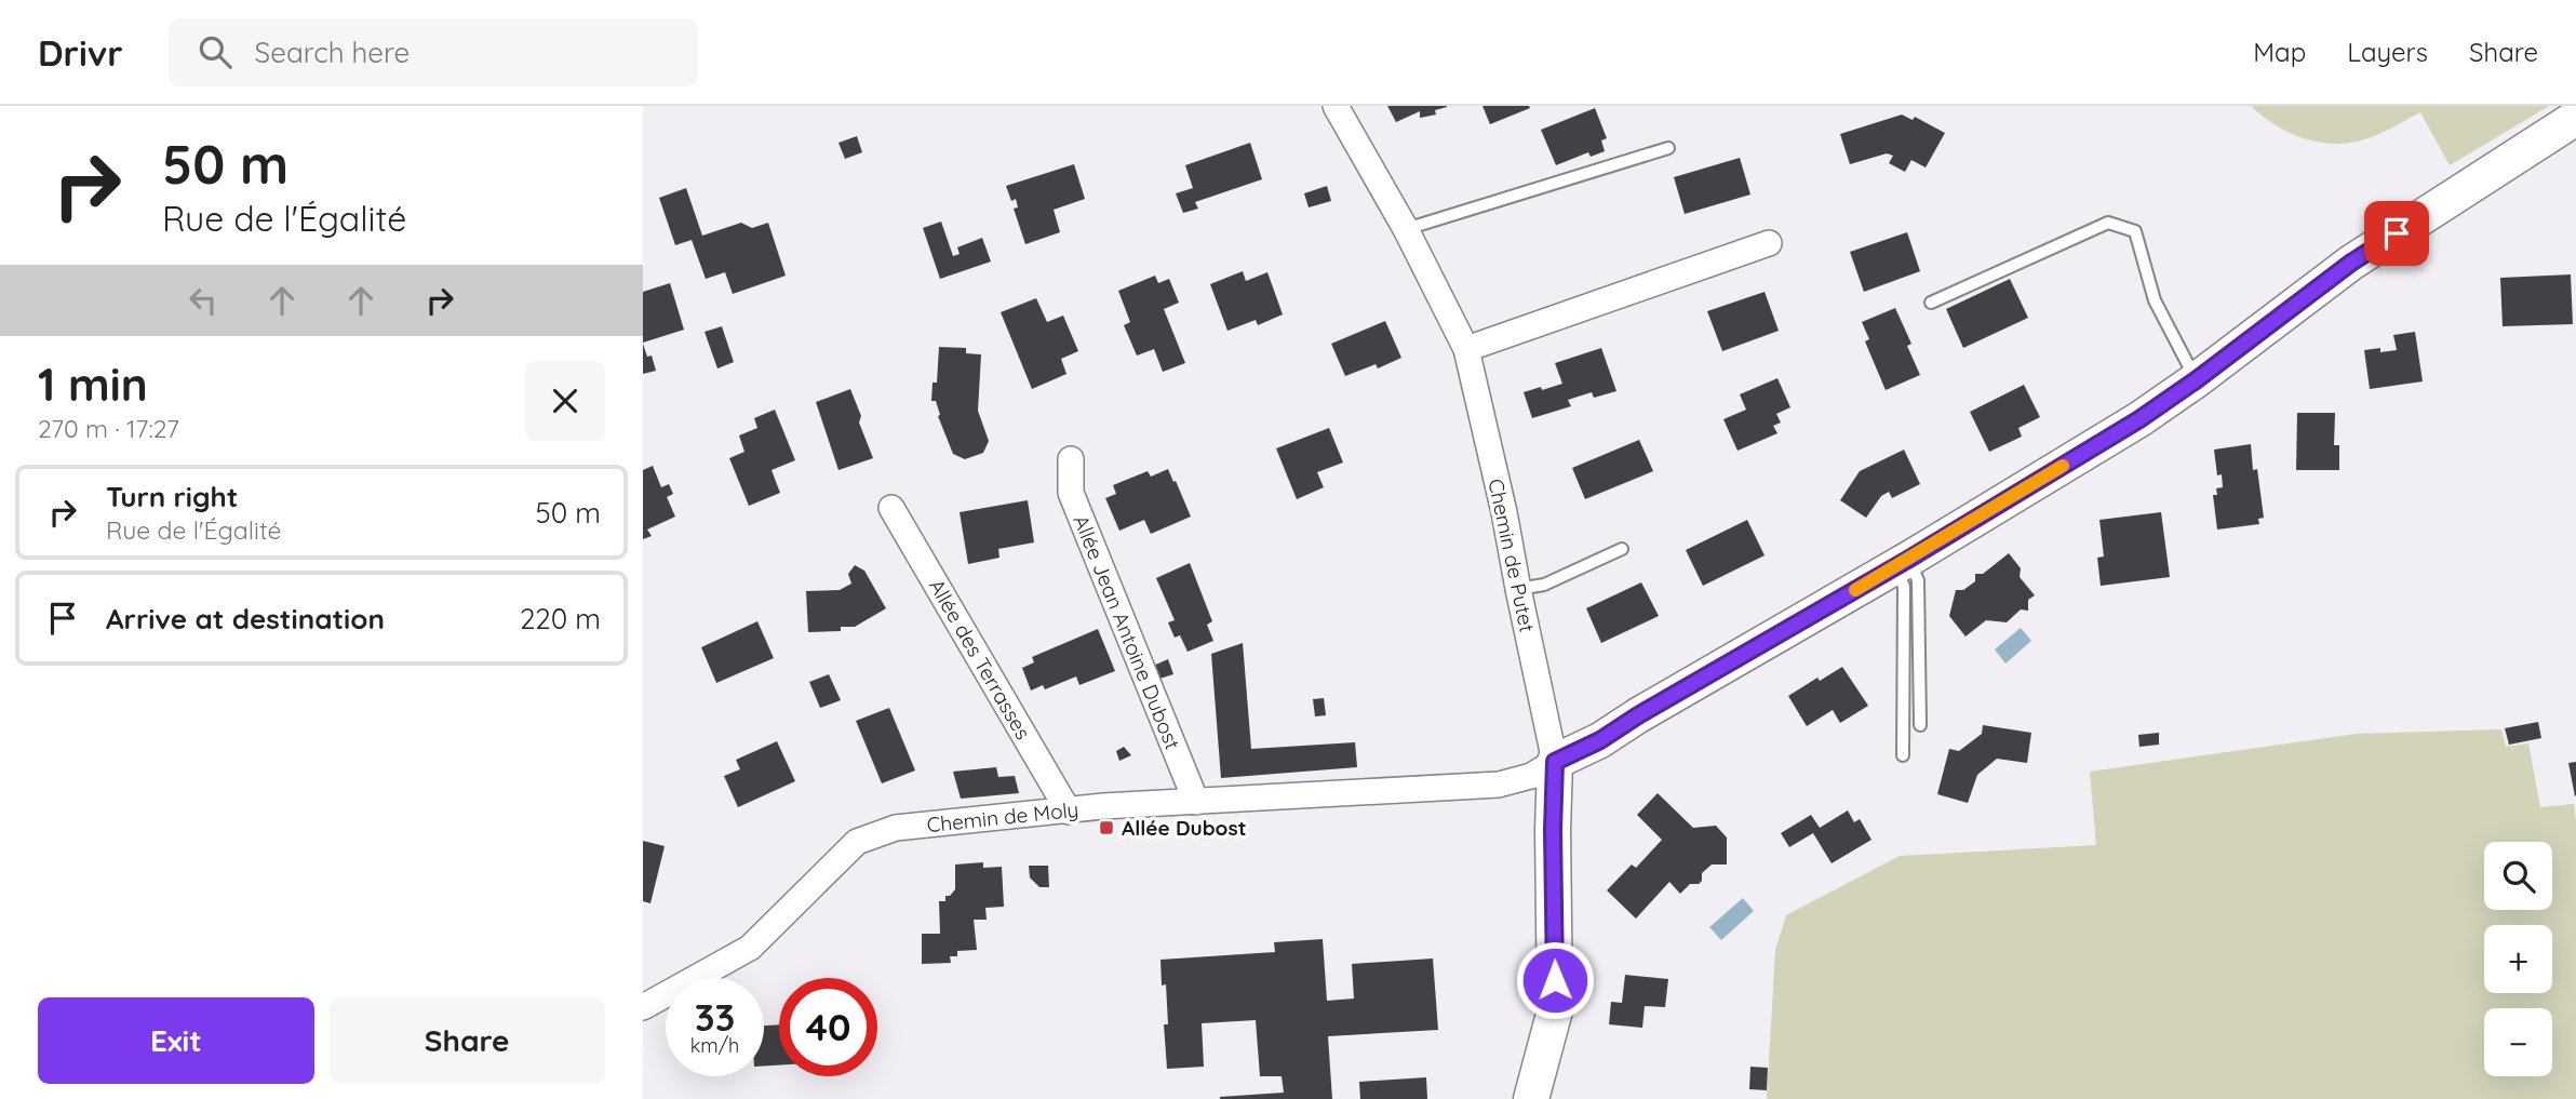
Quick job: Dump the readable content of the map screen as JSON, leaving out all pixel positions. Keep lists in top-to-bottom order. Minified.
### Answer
{"streets":{"street":["Chemin de Putet","Allée Jean Antoine Dubost","Allée des Terrasses","Chemin de Moly"]},"crossings":[["Chemin de Putet","Chemin de Moly"],["Allée Jean Antoine Dubost","Chemin de Moly"],["Allée des Terrasses","Chemin de Moly"]],"places":{"transit":["Allée Dubost"]},"page":{"header":"Drivr","search":"Search here","nav":["Map","Layers","Share"],"turn":["50 m","Rue de l'Égalité"],"heading":["1 min","270 m · 17:27"],"list":[{"name":"Turn right","note":"Rue de l'Égalité","value":"50 m"},{"name":"Arrive at destination","value":"220 m"}],"map_buttons":["+","−"],"speed":"33 km/h","limit":"40","buttons":["Exit","Share"]}}
